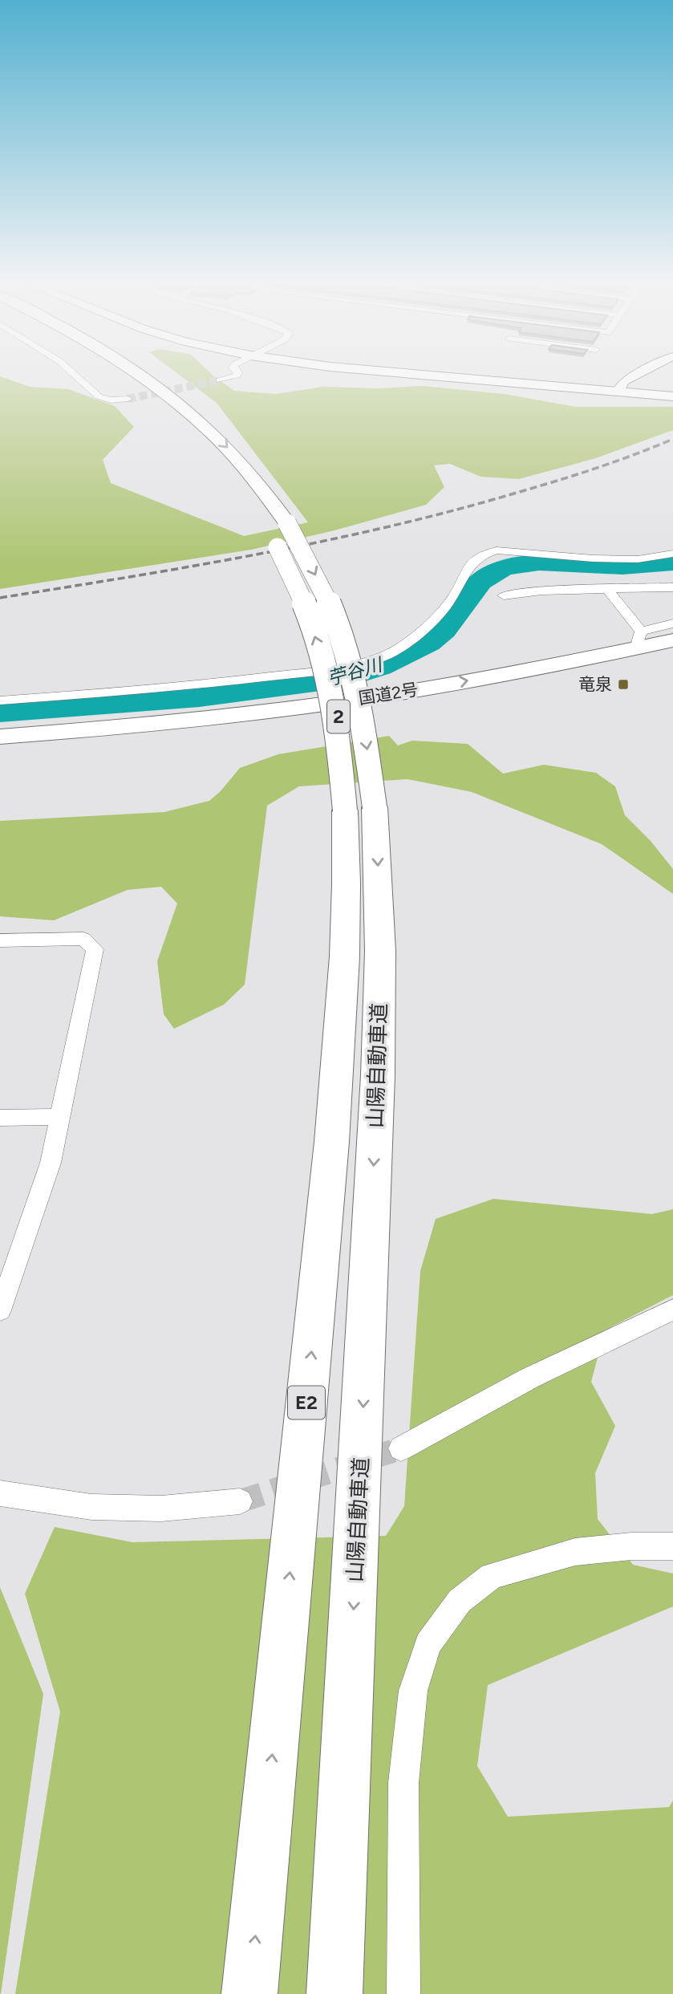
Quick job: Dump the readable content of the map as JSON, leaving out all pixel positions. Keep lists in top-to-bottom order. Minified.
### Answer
{"streets":{"highway":["国道2号","2","山陽自動車道","E2"]},"water":["苧谷川"],"places":{"transit":["竜泉"]}}
